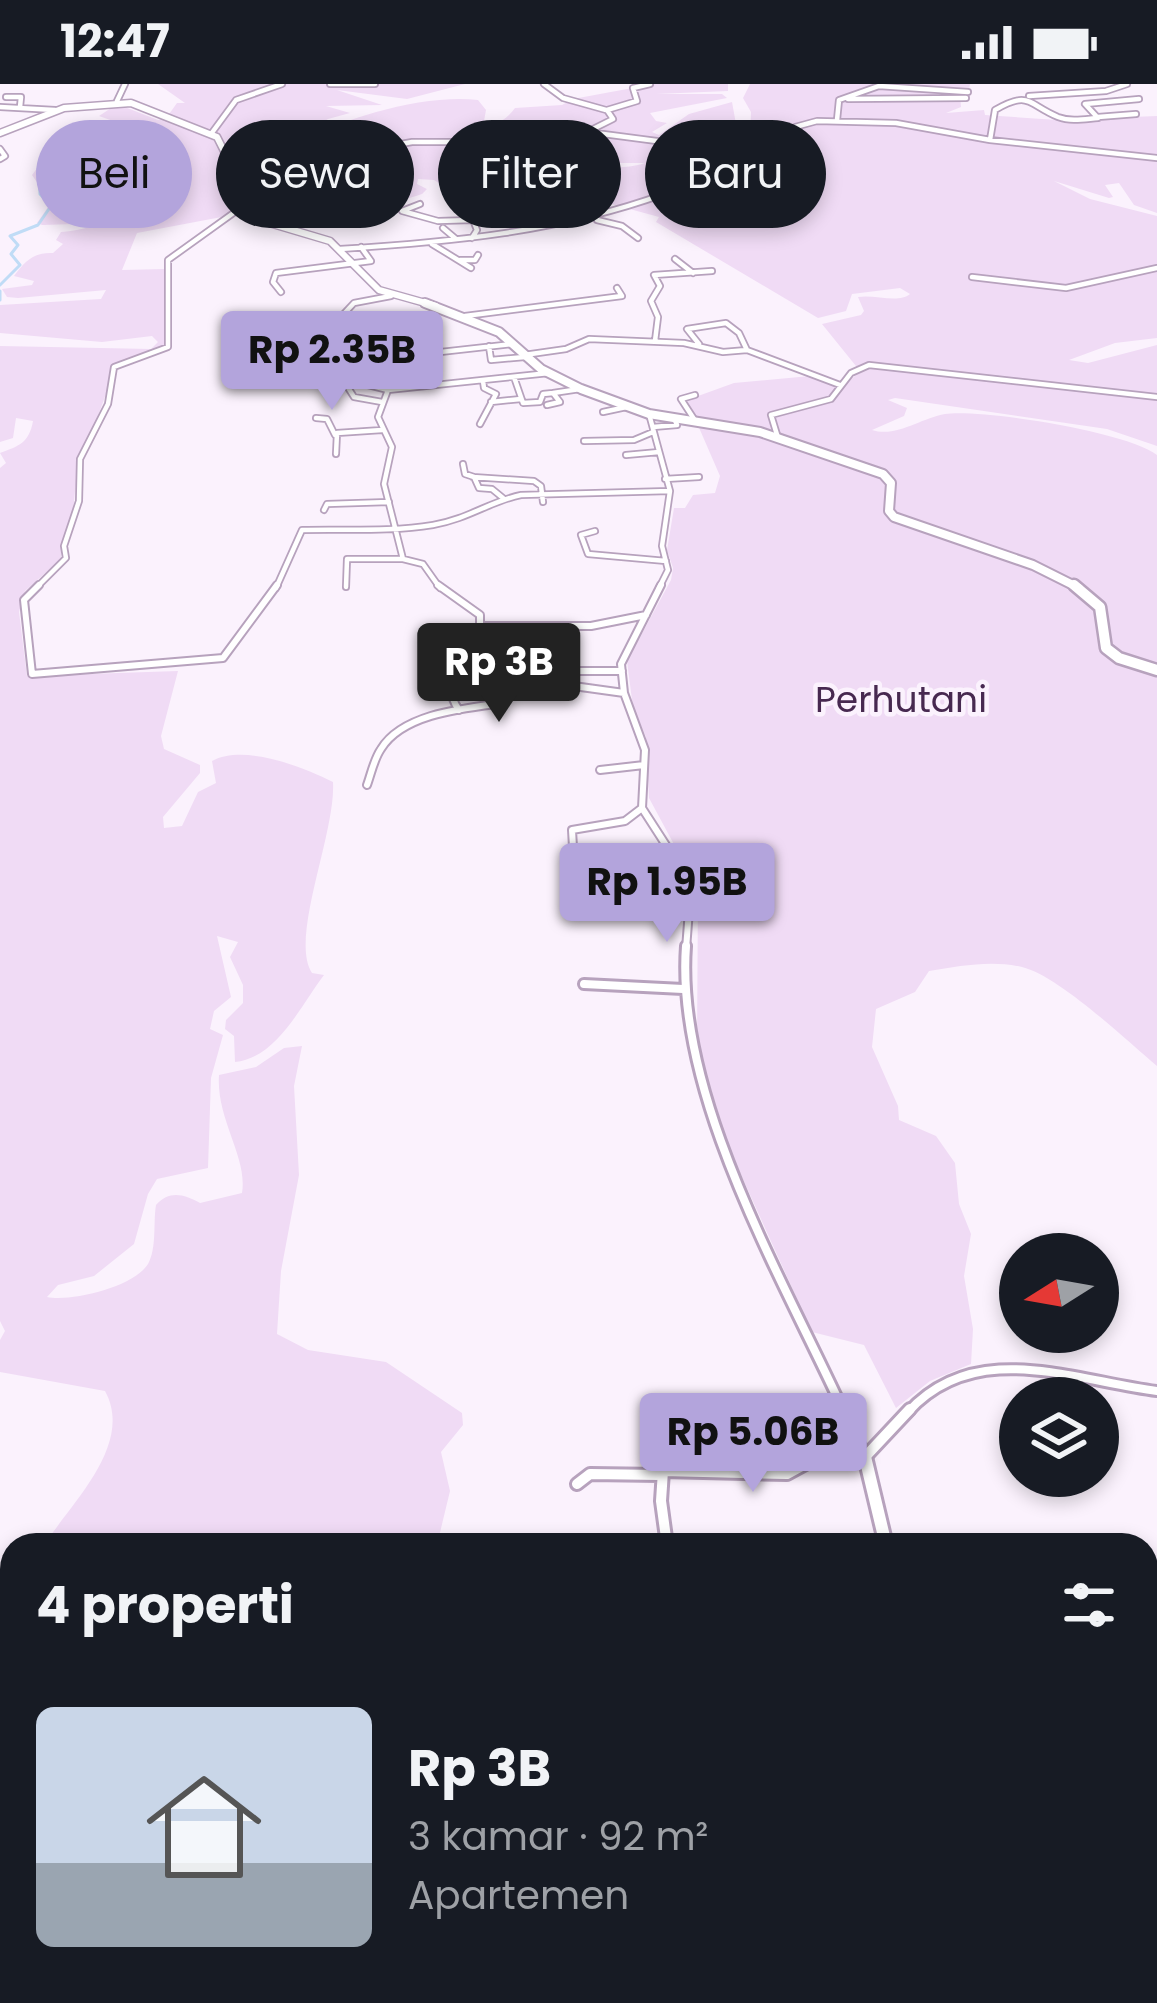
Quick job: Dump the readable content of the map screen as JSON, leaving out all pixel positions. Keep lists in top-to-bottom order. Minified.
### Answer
{"parks":["Perhutani"],"north":"left","page":{"status":"12:47","chip":["Beli","Sewa","Filter","Baru"],"price":["Rp 2.35B","Rp 3B","Rp 1.95B","Rp 5.06B"],"heading":"4 properti","list":[{"name":"Rp 3B","note":"3 kamar · 92 m² · Apartemen"}]}}
